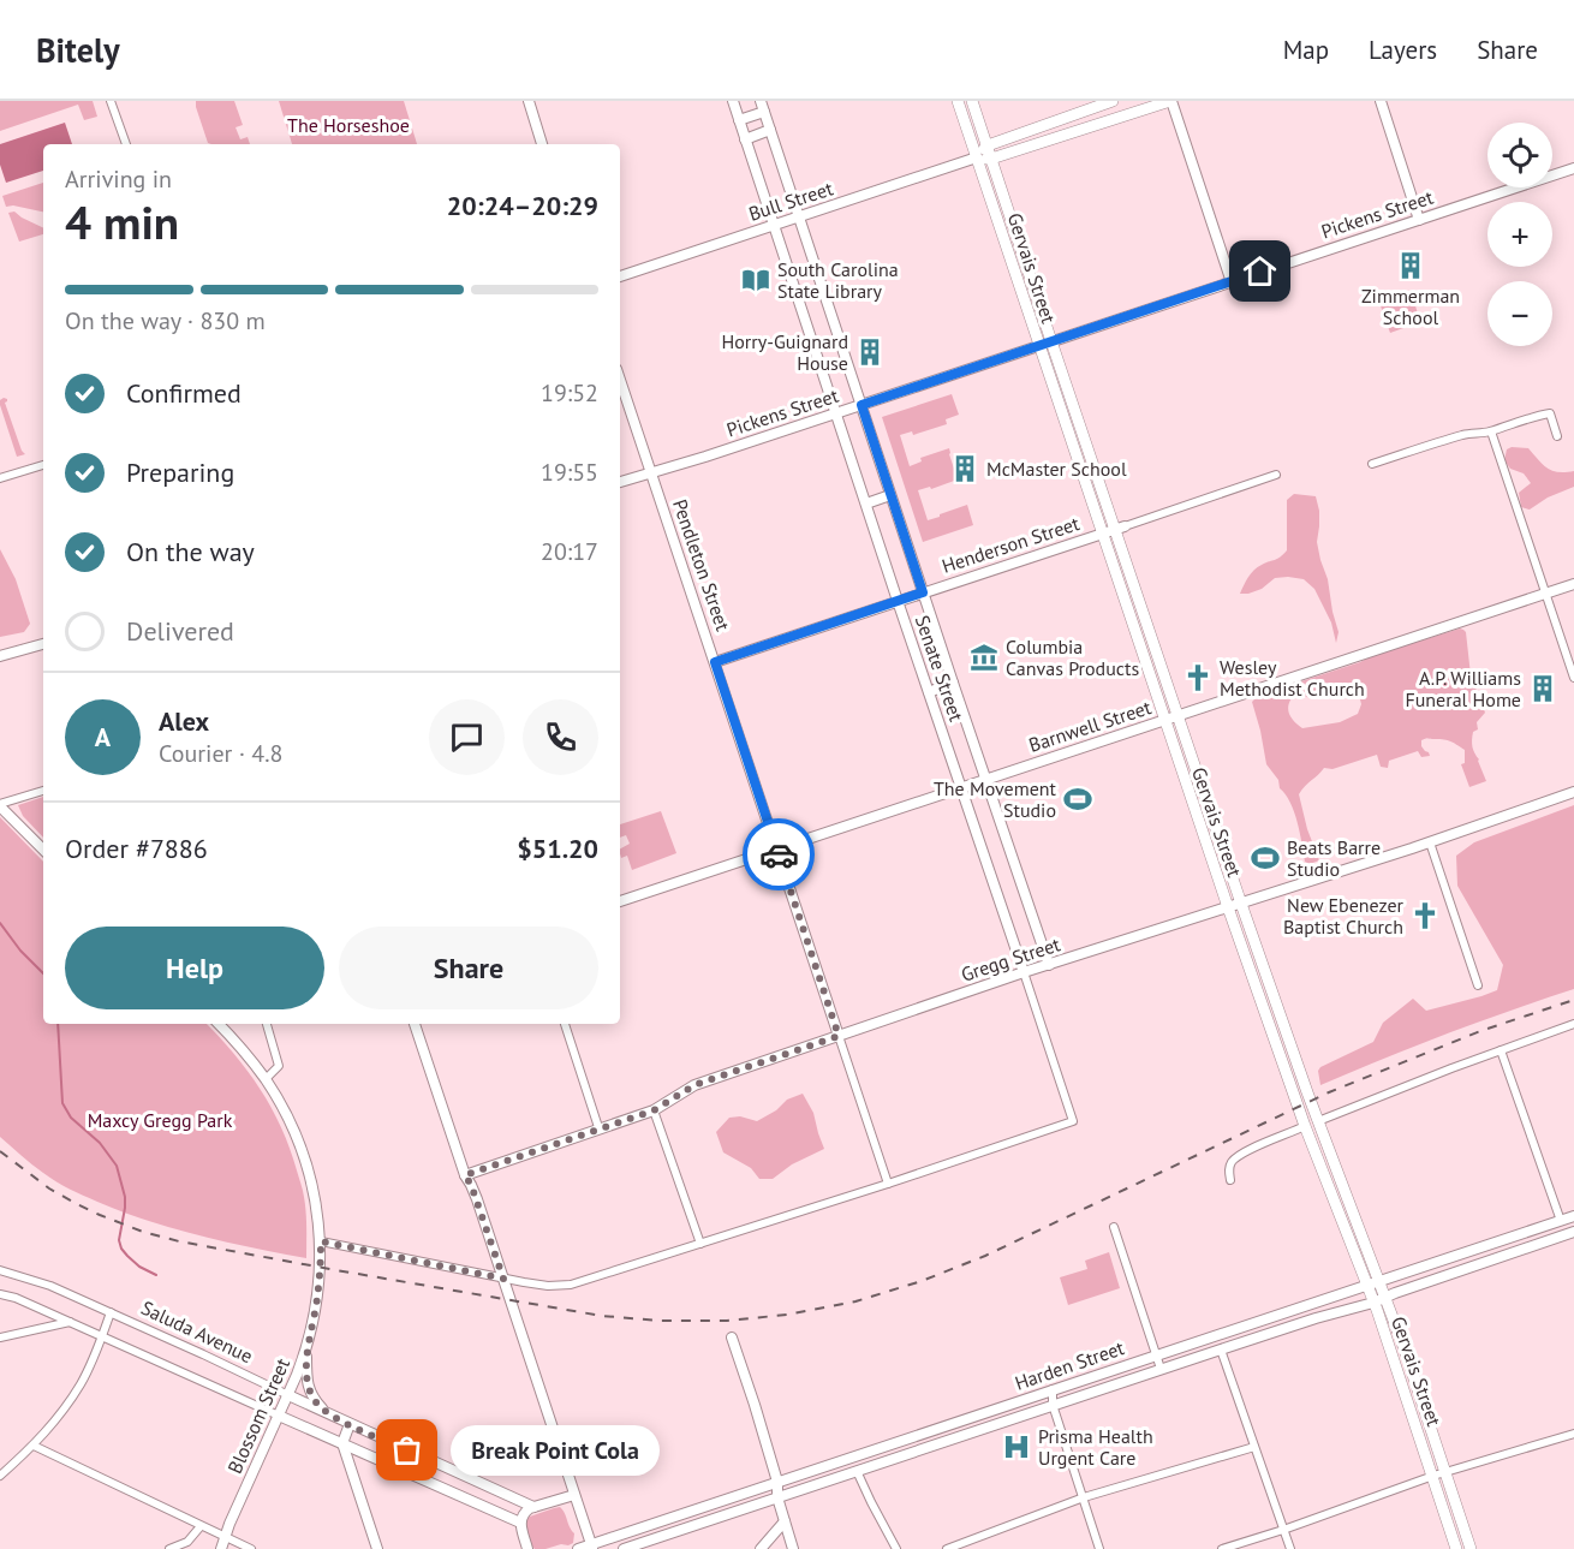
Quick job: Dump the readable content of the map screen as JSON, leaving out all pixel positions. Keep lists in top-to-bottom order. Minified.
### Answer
{"streets":{"main road":["Bull Street","Gervais Street"],"street":["Pickens Street","Henderson Street","Pendleton Street","Senate Street","Barnwell Street","Gregg Street","Saluda Avenue","Harden Street","Blossom Street"]},"crossings":[["Bull Street","Gervais Street"],["Bull Street","Senate Street"],["Pickens Street","Gervais Street"],["Pickens Street","Pendleton Street"],["Pickens Street","Senate Street"],["Gervais Street","Henderson Street"],["Gervais Street","Barnwell Street"],["Gervais Street","Gregg Street"],["Gervais Street","Harden Street"],["Henderson Street","Pendleton Street"],["Henderson Street","Senate Street"],["Pendleton Street","Senate Street"],["Pendleton Street","Barnwell Street"],["Pendleton Street","Gregg Street"],["Senate Street","Barnwell Street"],["Senate Street","Gregg Street"],["Saluda Avenue","Blossom Street"]],"parks":["The Horseshoe","Maxcy Gregg Park"],"places":{"building":["Zimmerman School","Horry-Guignard House","McMaster School","A.P. Williams Funeral Home"],"library":["South Carolina State Library"],"museum":["Columbia Canvas Products"],"church":["Wesley Methodist Church","New Ebenezer Baptist Church"],"sports":["The Movement Studio","Beats Barre Studio"],"hospital":["Prisma Health Urgent Care"],"other":["Break Point Cola"]},"page":{"header":"Bitely","nav":["Map","Layers","Share"],"map_buttons":["+","−"],"heading":["4 min","Arriving in","20:24–20:29"],"panel":["Alex","Courier · 4.8","Order #7886","$51.20"],"bar":"On the way · 830 m","list":[["Confirmed","19:52"],["Preparing","19:55"],["On the way","20:17"],"Delivered"],"round":"A","buttons":["Help","Share"],"bubble":"Break Point Cola"}}
